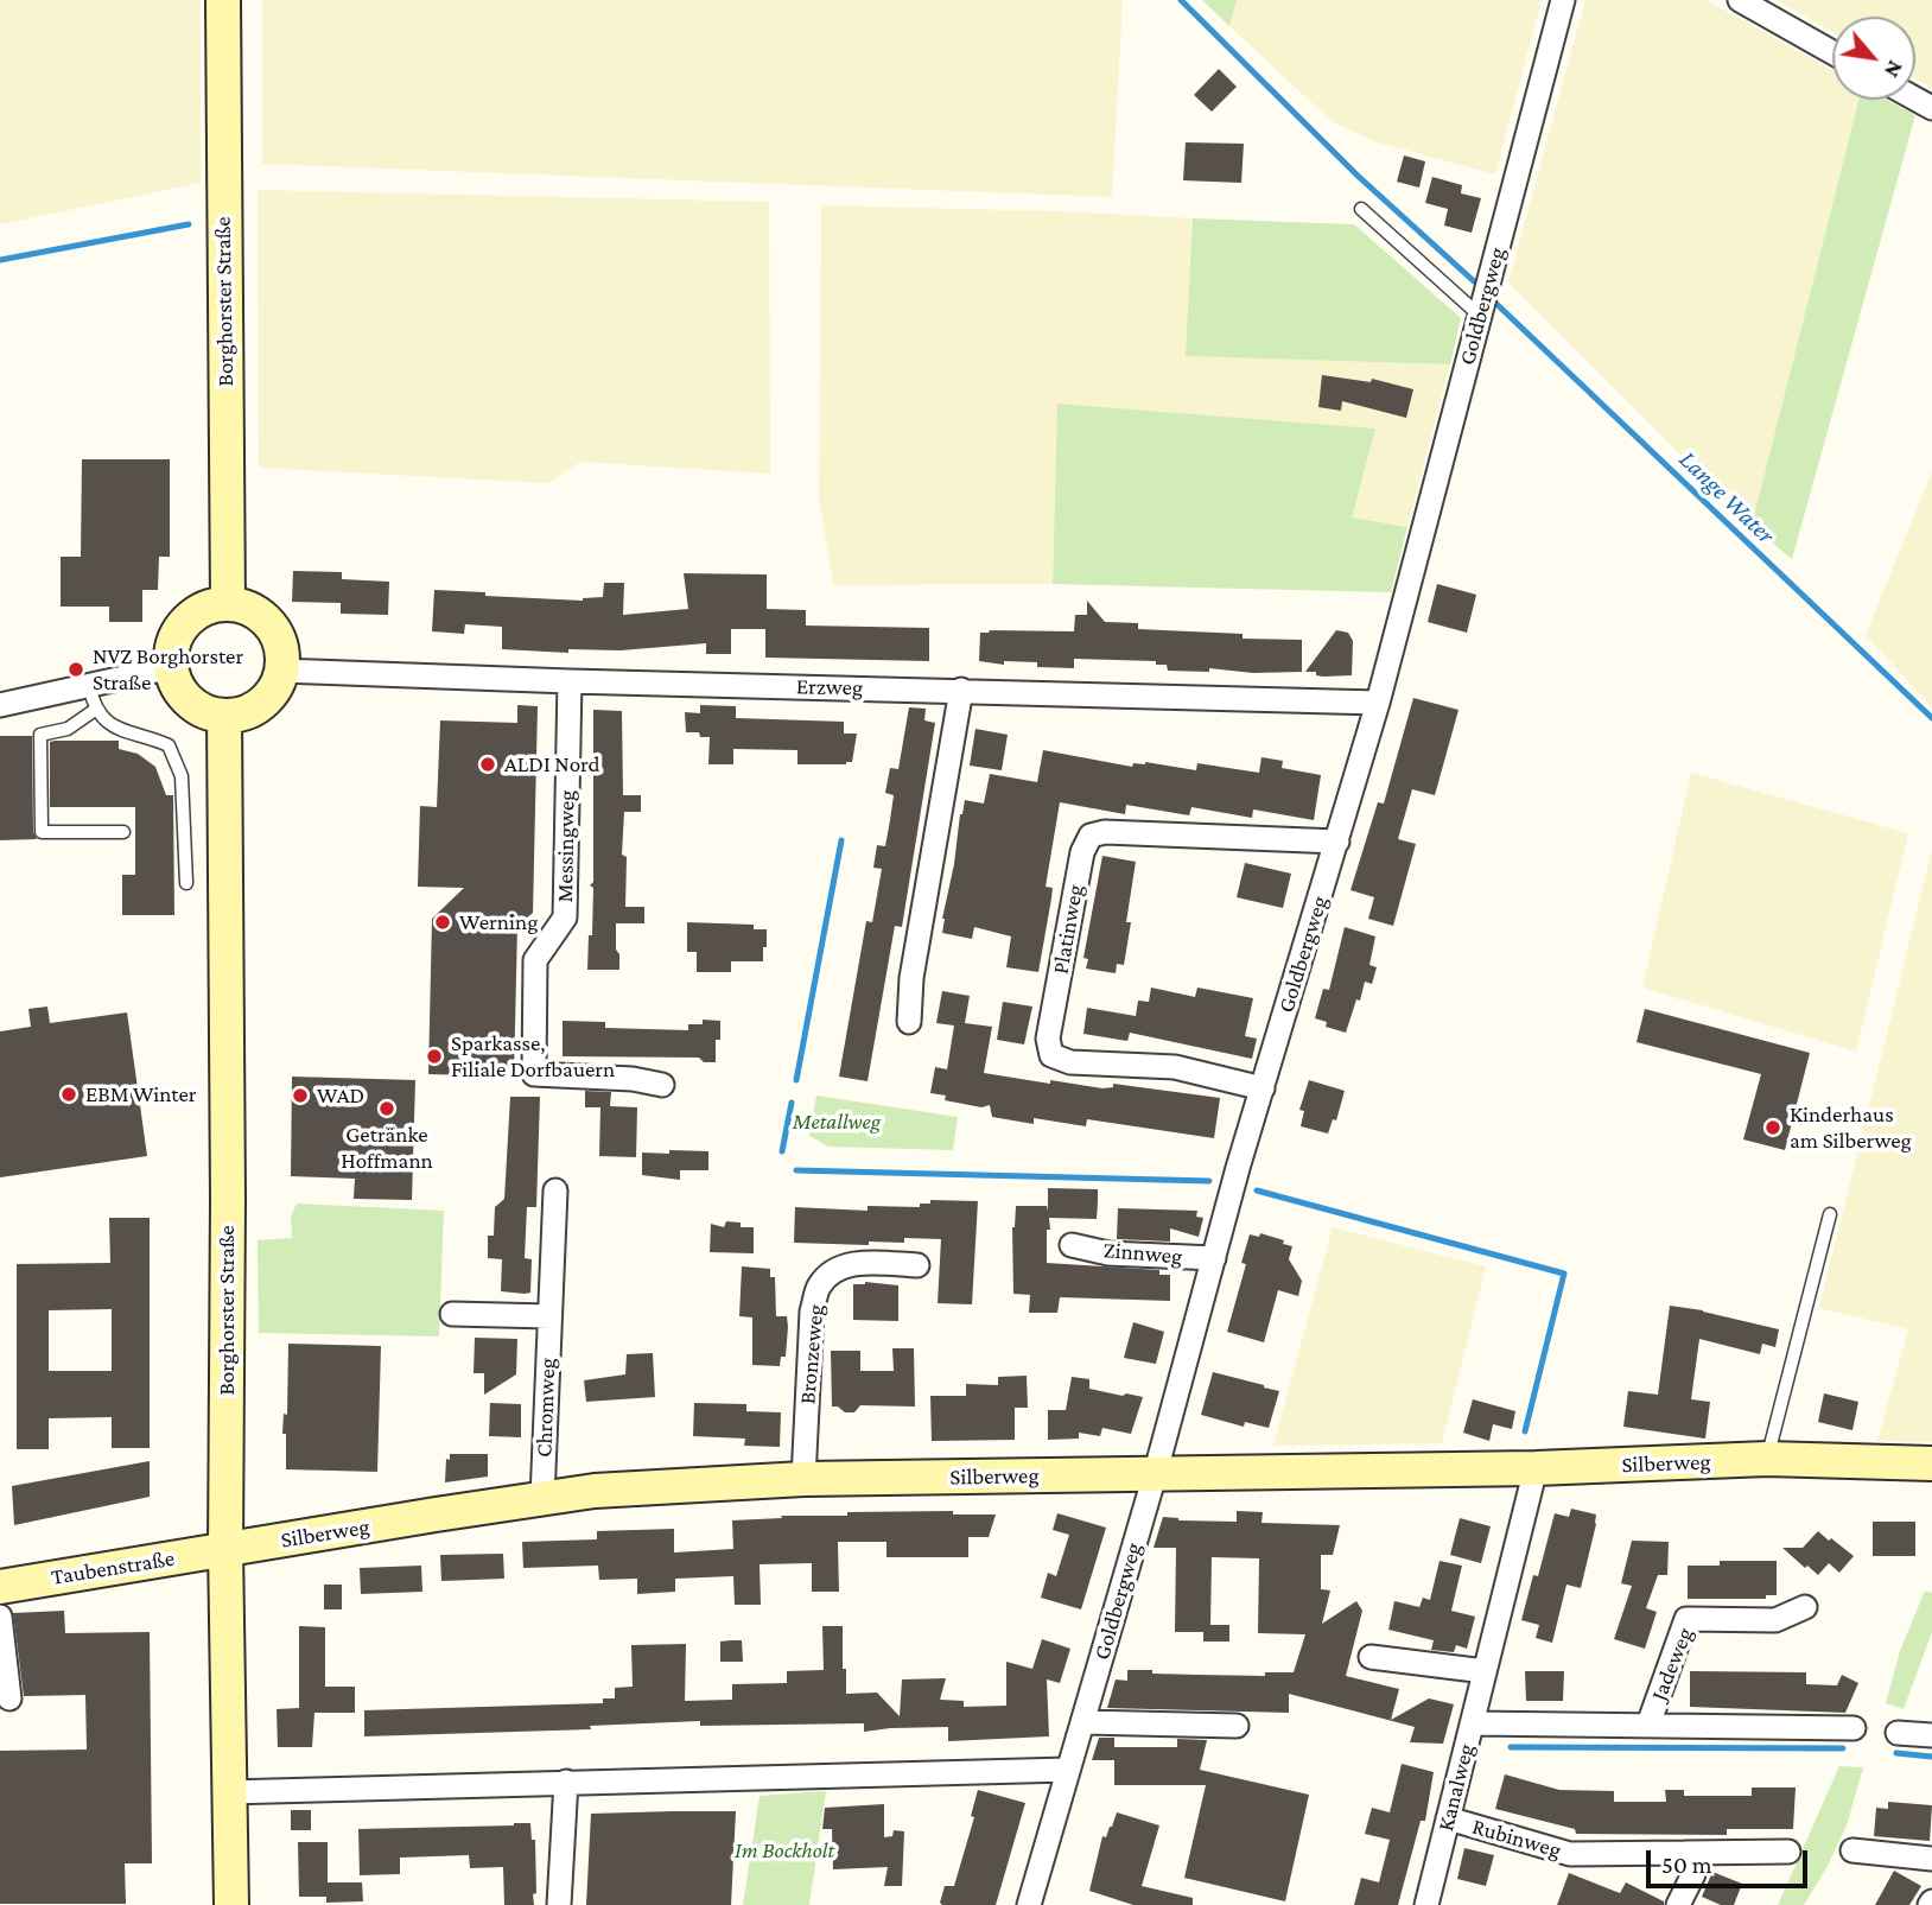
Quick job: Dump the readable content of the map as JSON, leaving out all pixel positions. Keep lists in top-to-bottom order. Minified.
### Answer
{"streets":{"main road":["Borghorster Straße","Silberweg","Taubenstraße"],"street":["Goldbergweg","Erzweg","Messingweg","Platinweg","Zinnweg","Bronzeweg","Chromweg","Jadeweg","Kanalweg","Rubinweg"]},"crossings":[["Borghorster Straße","Erzweg"],["Borghorster Straße","Silberweg"],["Borghorster Straße","Taubenstraße"],["Goldbergweg","Erzweg"],["Goldbergweg","Platinweg"],["Goldbergweg","Zinnweg"],["Goldbergweg","Silberweg"],["Erzweg","Messingweg"],["Bronzeweg","Silberweg"],["Chromweg","Silberweg"],["Silberweg","Taubenstraße"],["Silberweg","Kanalweg"],["Jadeweg","Kanalweg"],["Kanalweg","Rubinweg"]],"water":["Lange Water"],"parks":["Metallweg","Im Bockholt"],"places":["NVZ Borghorster Straße","ALDI Nord","Werning","Sparkasse, Filiale Dorfbauern","EBM Winter","WAD","Getränke Hoffmann","Kinderhaus am Silberweg"],"scale_bar":"50 m","north":"bottom right"}
